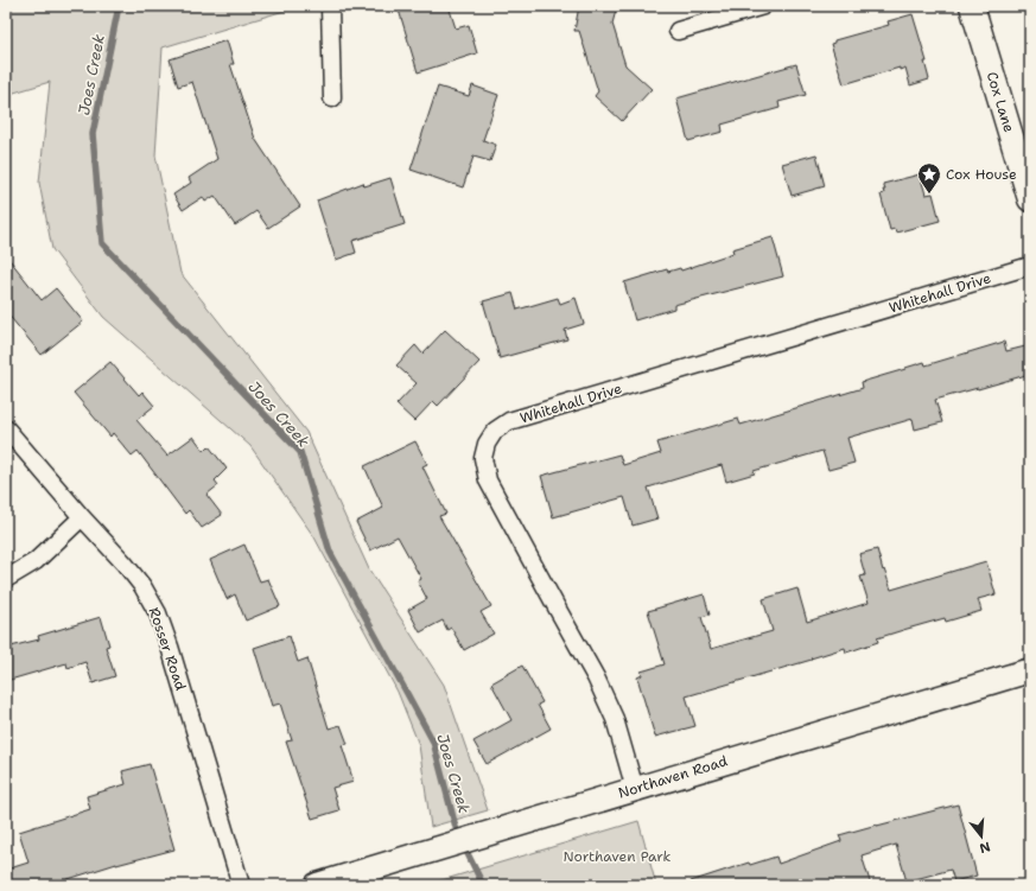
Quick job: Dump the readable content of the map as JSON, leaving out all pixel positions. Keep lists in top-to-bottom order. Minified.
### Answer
{"streets":{"street":["Cox Lane","Whitehall Drive","Rosser Road","Northaven Road"]},"crossings":[["Whitehall Drive","Northaven Road"]],"water":["Joes Creek"],"parks":["Northaven Park"],"places":{"place":["Cox House"]},"north":"bottom"}
